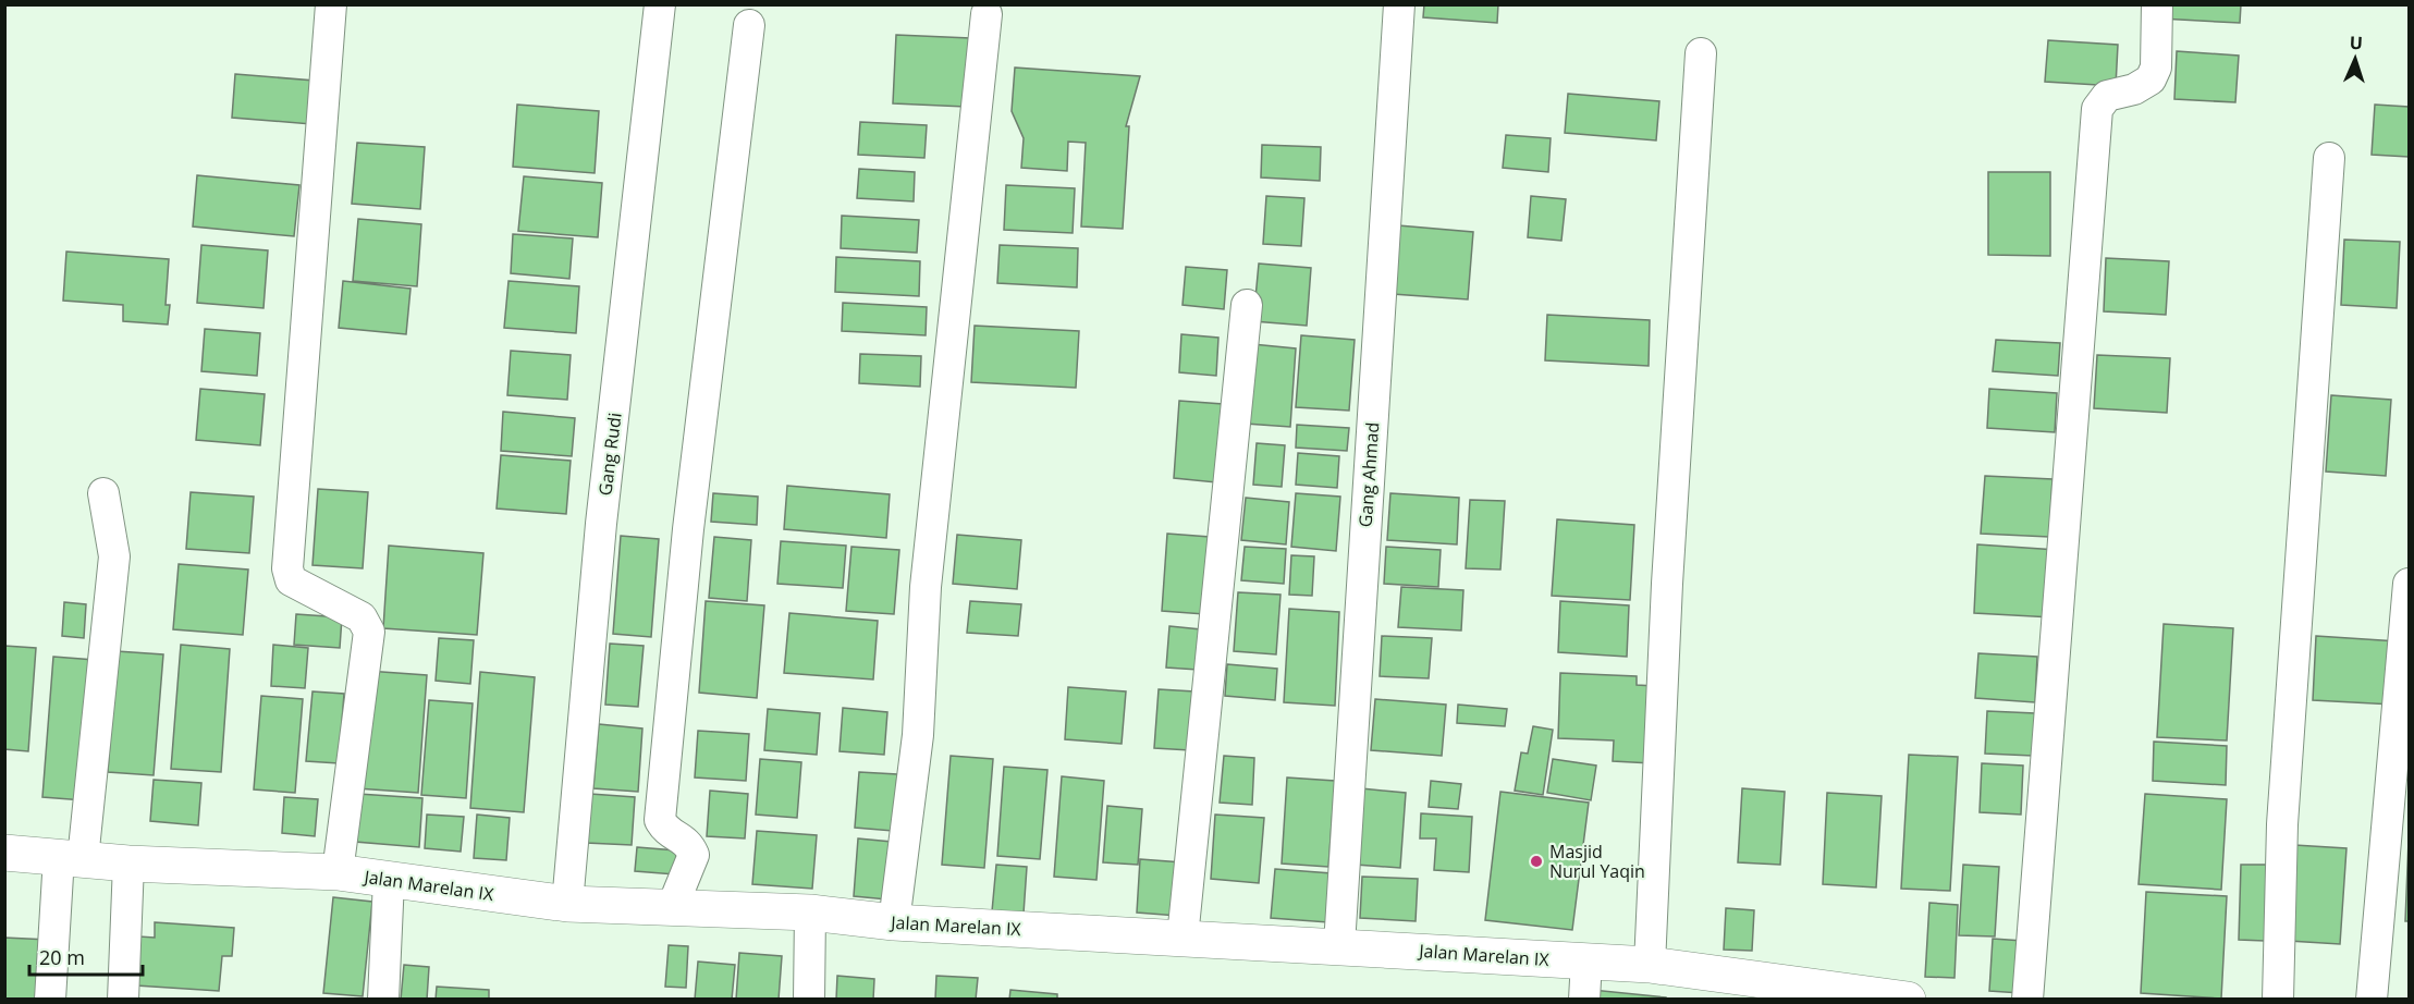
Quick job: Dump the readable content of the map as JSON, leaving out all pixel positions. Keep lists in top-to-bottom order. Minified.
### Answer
{"streets":{"main road":["Jalan Marelan IX"],"street":["Gang Rudi","Gang Ahmad"]},"crossings":[["Gang Rudi","Jalan Marelan IX"],["Gang Ahmad","Jalan Marelan IX"]],"places":["Masjid Nurul Yaqin"],"scale_bar":"20 m","north":"top"}
